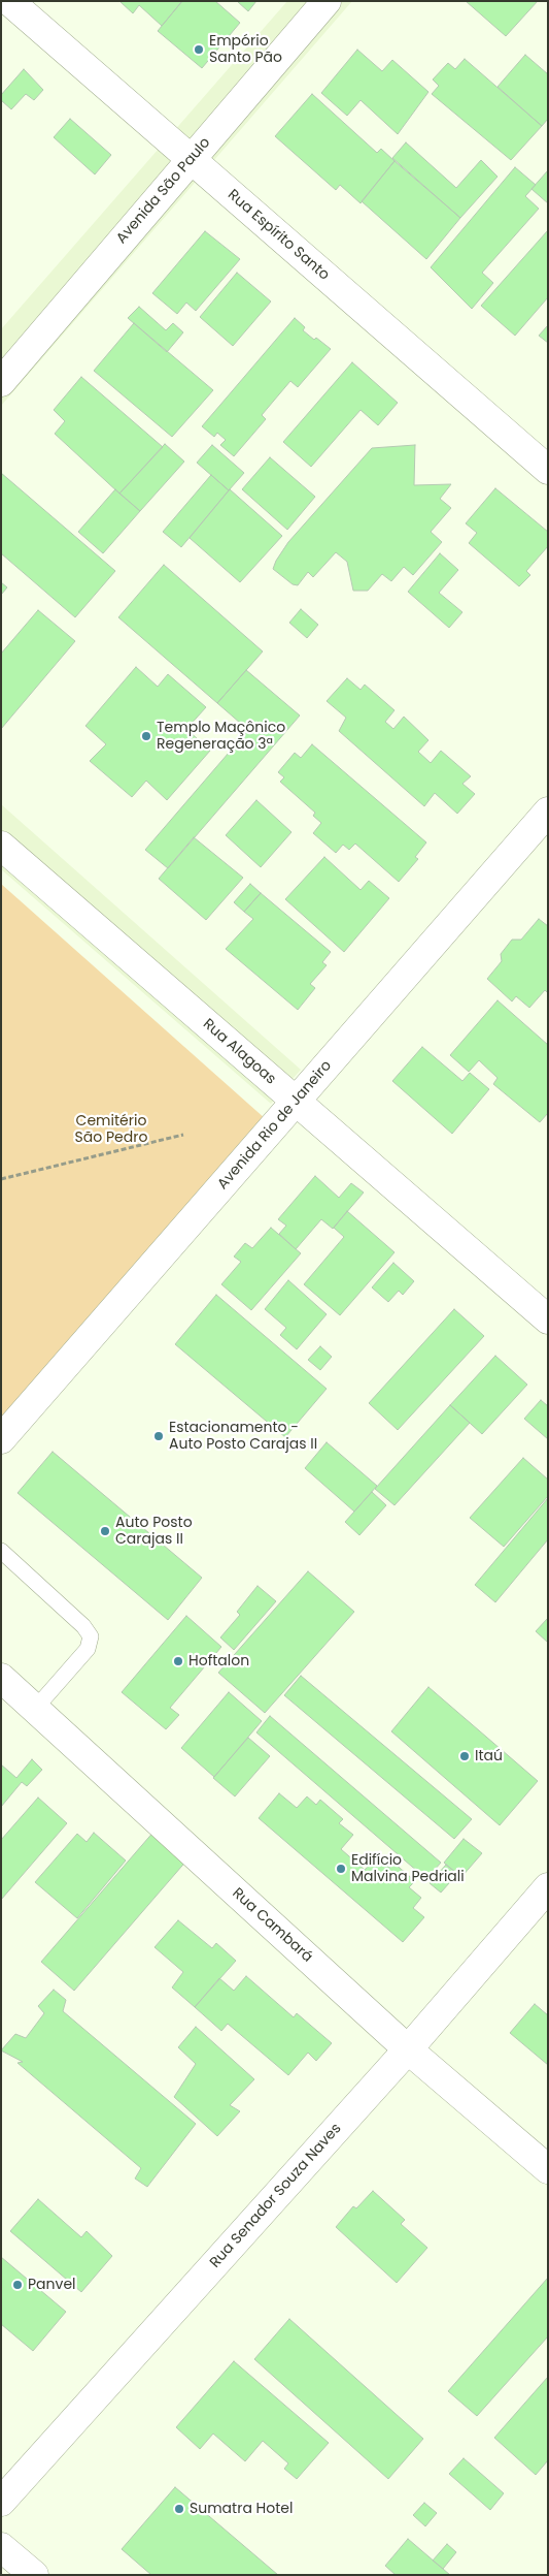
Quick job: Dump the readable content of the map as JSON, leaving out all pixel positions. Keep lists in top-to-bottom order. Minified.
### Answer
{"streets":{"street":["Avenida São Paulo","Rua Espírito Santo","Rua Alagoas","Avenida Rio de Janeiro","Rua Cambará","Rua Senador Souza Naves"]},"crossings":[["Avenida São Paulo","Rua Espírito Santo"],["Rua Alagoas","Avenida Rio de Janeiro"],["Rua Cambará","Rua Senador Souza Naves"]],"parks":["Cemitério São Pedro"],"places":["Empório Santo Pão","Templo Maçônico Regeneração 3ª","Estacionamento - Auto Posto Carajas II","Auto Posto Carajas II","Hoftalon","Itaú","Edifício Malvina Pedriali","Panvel","Sumatra Hotel"]}
